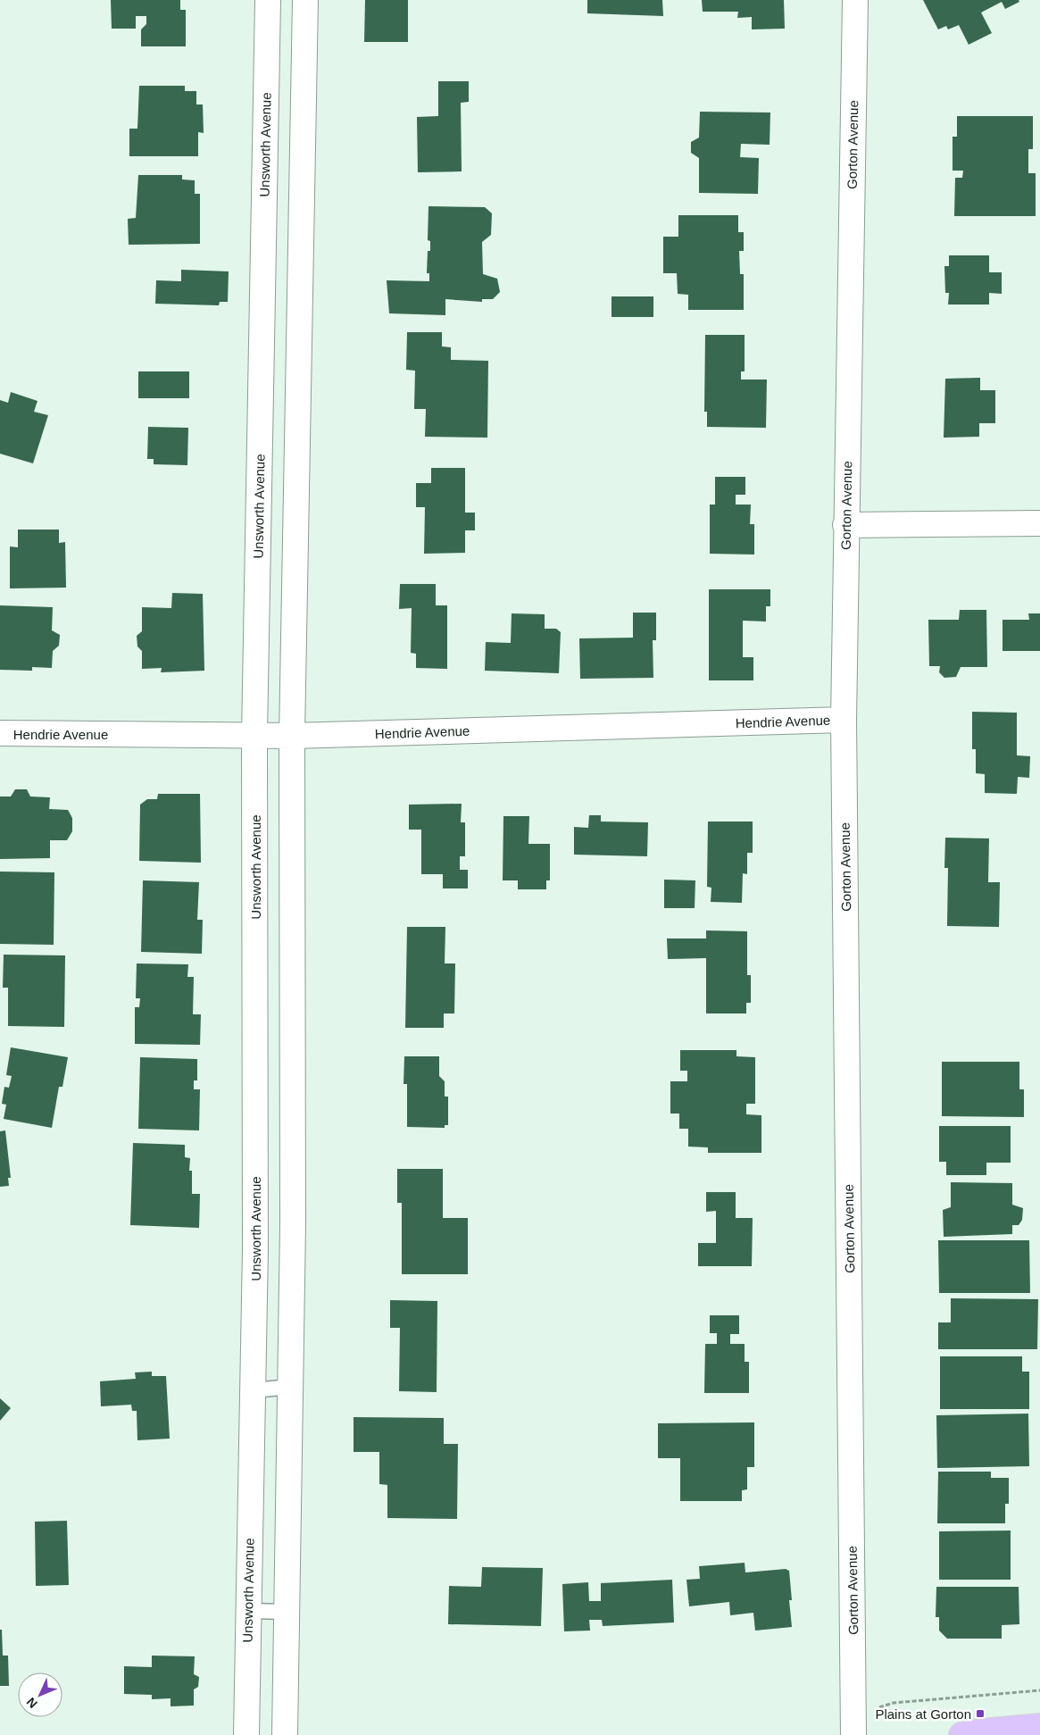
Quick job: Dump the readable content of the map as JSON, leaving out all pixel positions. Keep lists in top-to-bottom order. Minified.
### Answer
{"streets":{"street":["Unsworth Avenue","Gorton Avenue","Hendrie Avenue"]},"crossings":[["Unsworth Avenue","Hendrie Avenue"],["Gorton Avenue","Hendrie Avenue"]],"places":{"transit":["Plains at Gorton"]},"north":"bottom left"}
